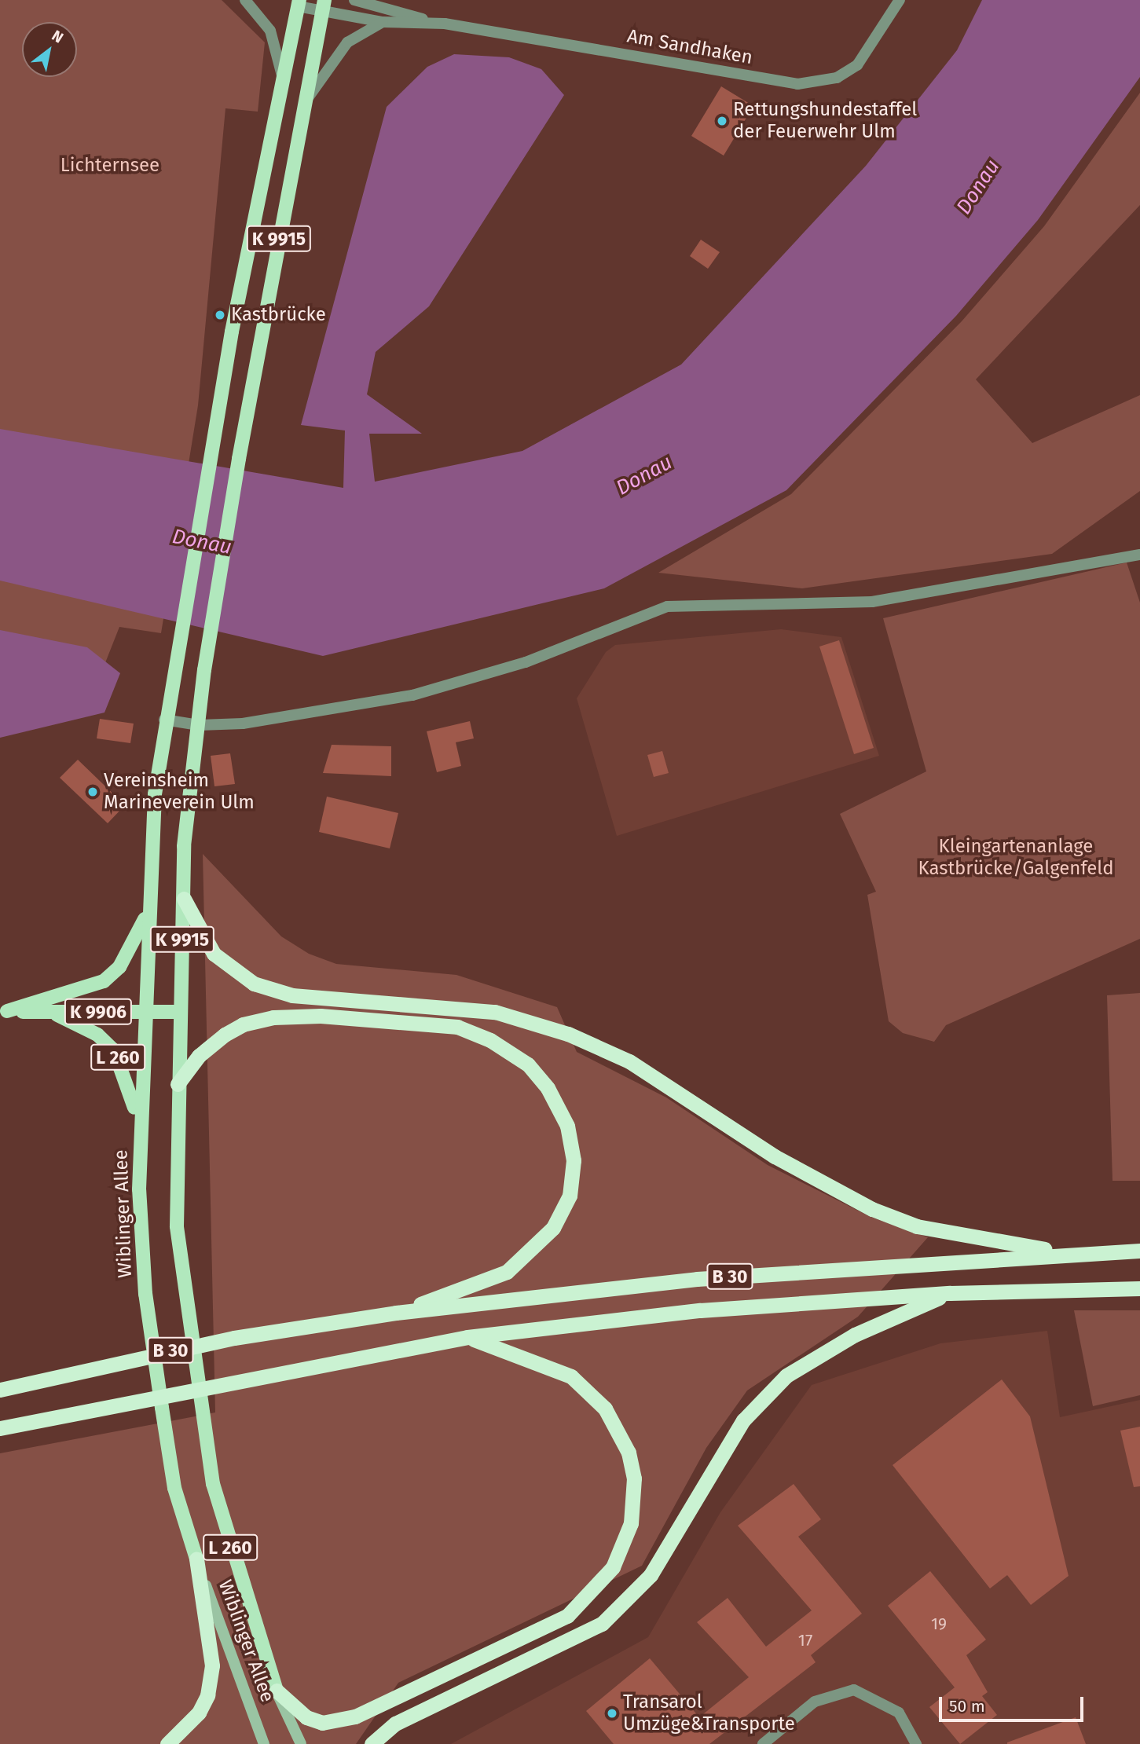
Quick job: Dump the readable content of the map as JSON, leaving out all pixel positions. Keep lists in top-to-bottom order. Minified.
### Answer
{"streets":{"highway":["B 30"],"main road":["K 9915","K 9906","L 260","Wiblinger Allee"],"street":["Am Sandhaken"]},"crossings":[["Am Sandhaken","K 9915"],["K 9915","Wiblinger Allee"],["K 9906","L 260"],["K 9906","Wiblinger Allee"],["L 260","Wiblinger Allee"]],"water":["Donau"],"parks":["Lichternsee","Kleingartenanlage Kastbrücke/Galgenfeld"],"places":["Rettungshundestaffel der Feuerwehr Ulm","Kastbrücke","Vereinsheim Marineverein Ulm","Transarol Umzüge&Transporte"],"house_numbers":["19","17"],"scale_bar":"50 m","north":"top right"}
